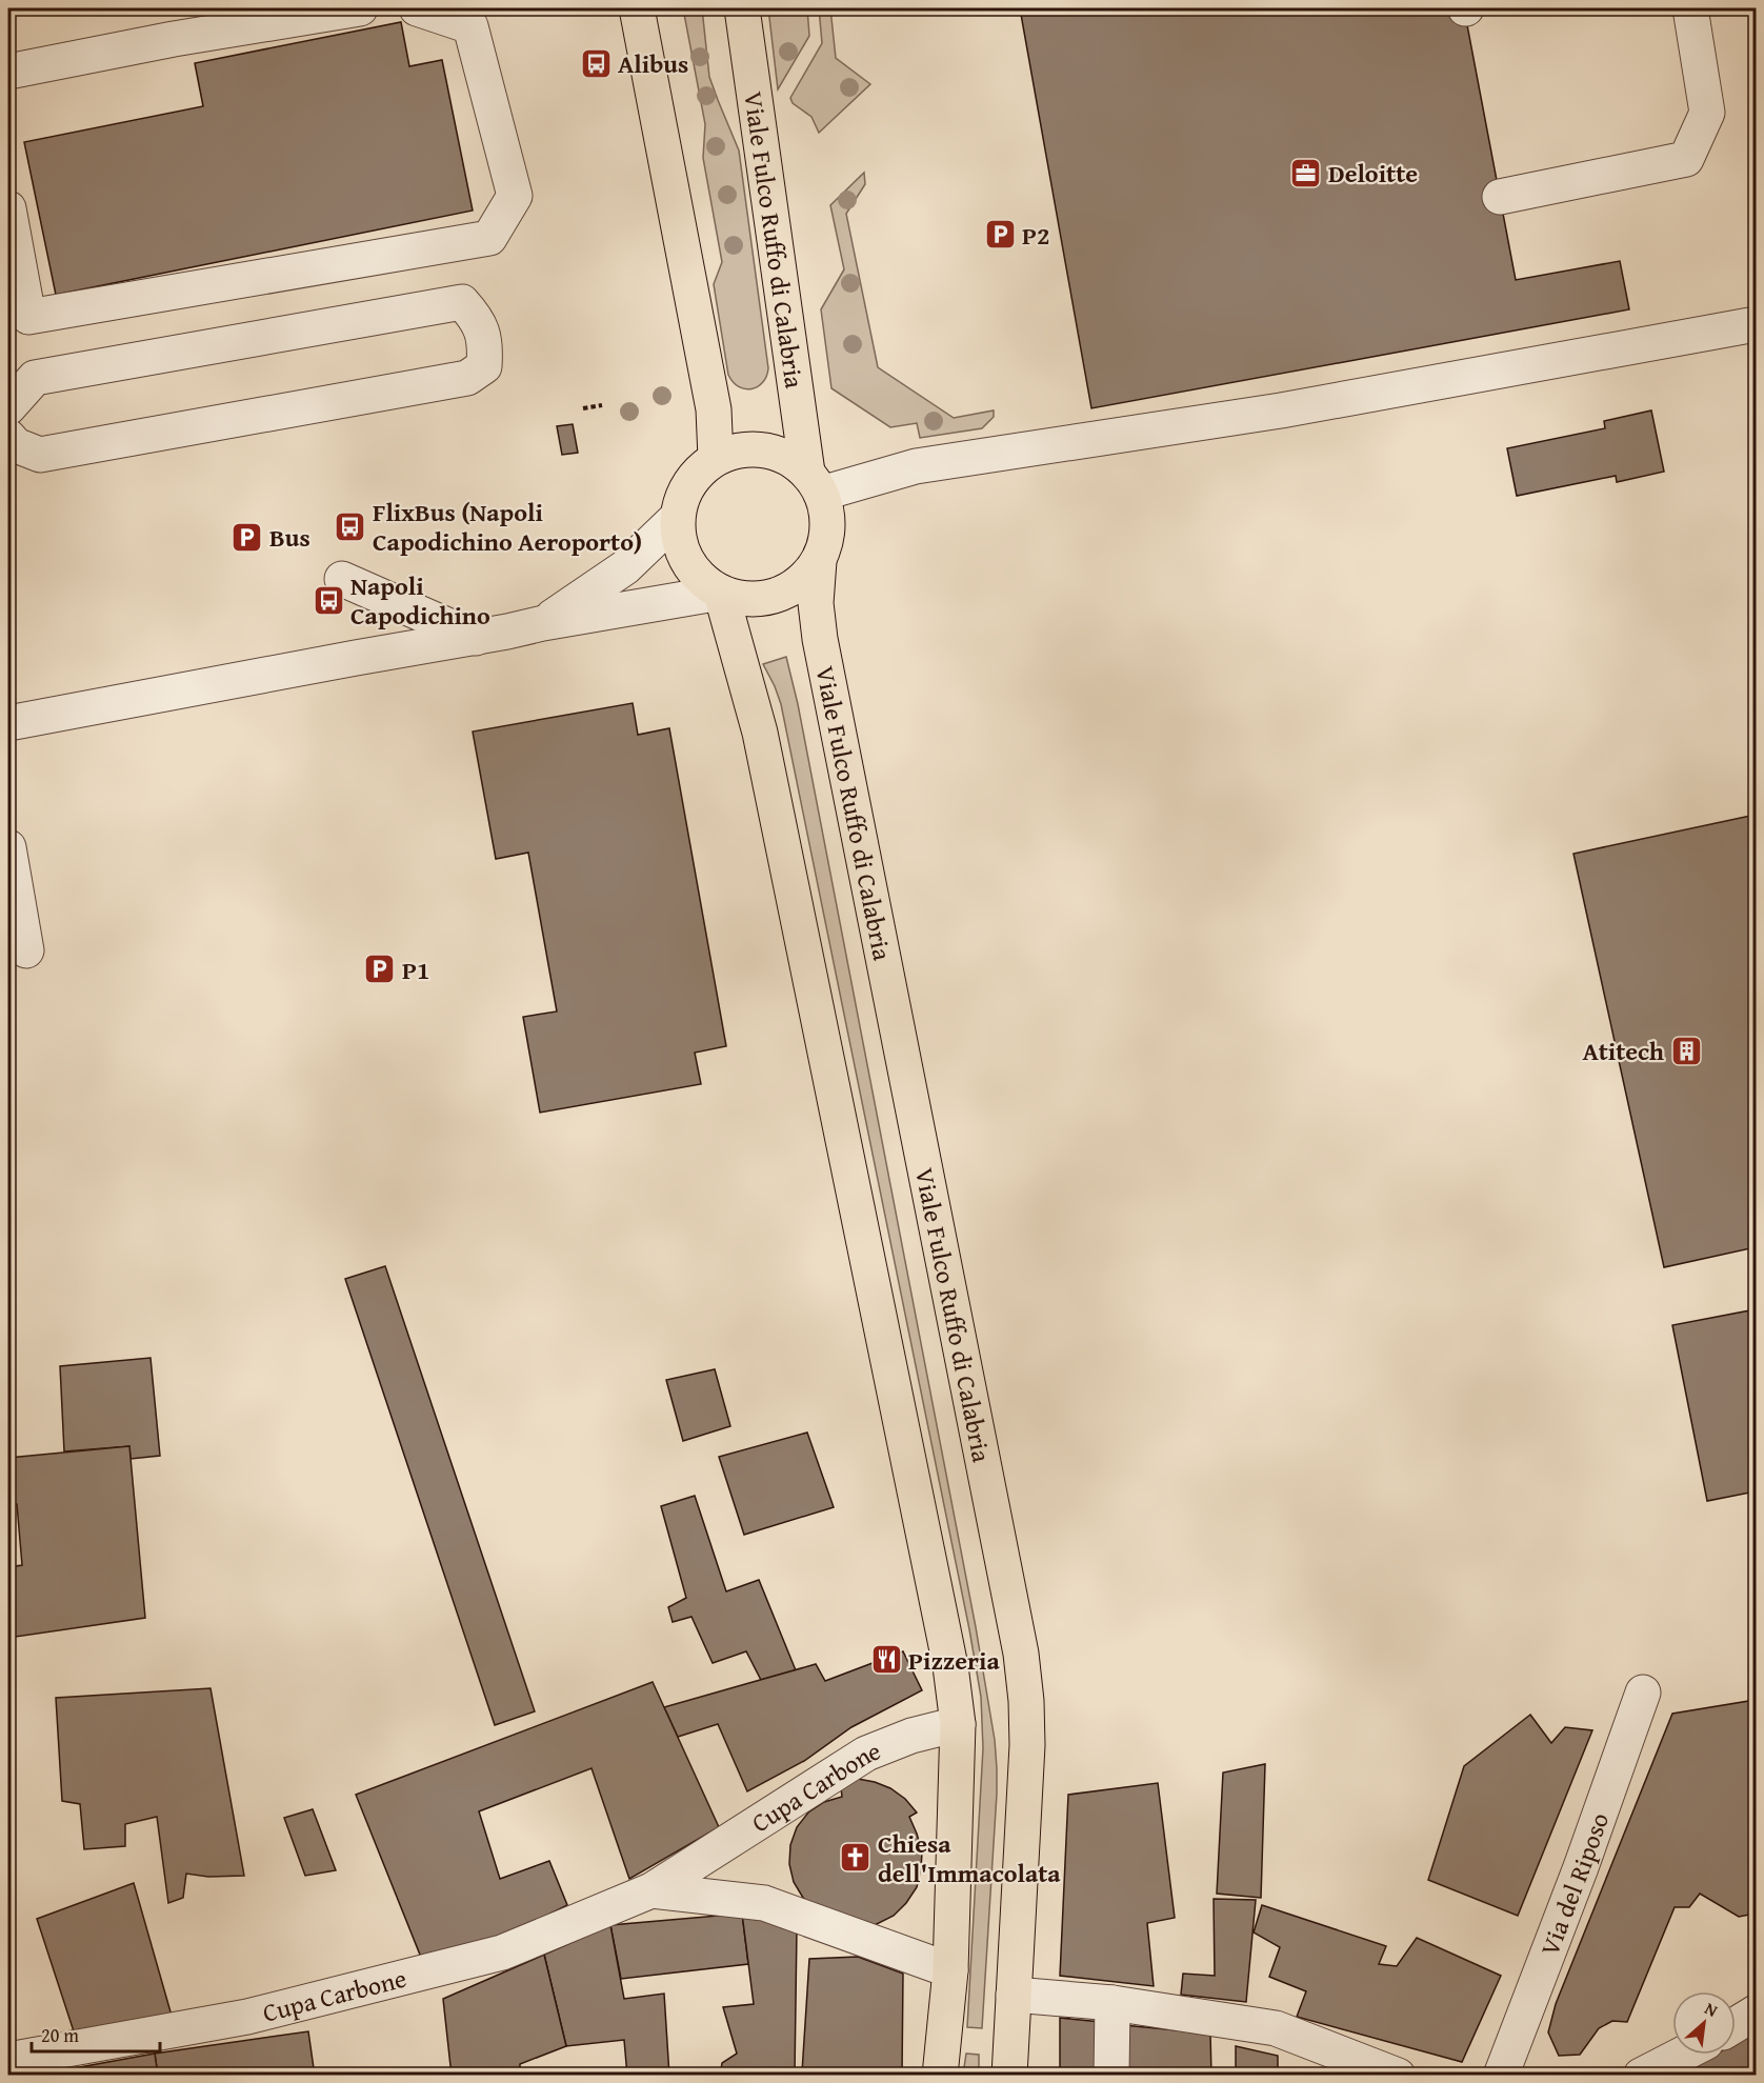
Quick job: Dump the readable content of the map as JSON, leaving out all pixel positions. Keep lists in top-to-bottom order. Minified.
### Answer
{"streets":{"main road":["Viale Fulco Ruffo di Calabria"],"street":["Cupa Carbone","Via del Riposo"]},"places":{"bus stop":["Alibus","FlixBus (Napoli Capodichino Aeroporto)","Napoli Capodichino"],"office":["Deloitte"],"parking":["P2","Bus","P1"],"building":["Atitech"],"restaurant":["Pizzeria"],"church":["Chiesa dell'Immacolata"]},"scale_bar":"20 m","north":"top right"}
